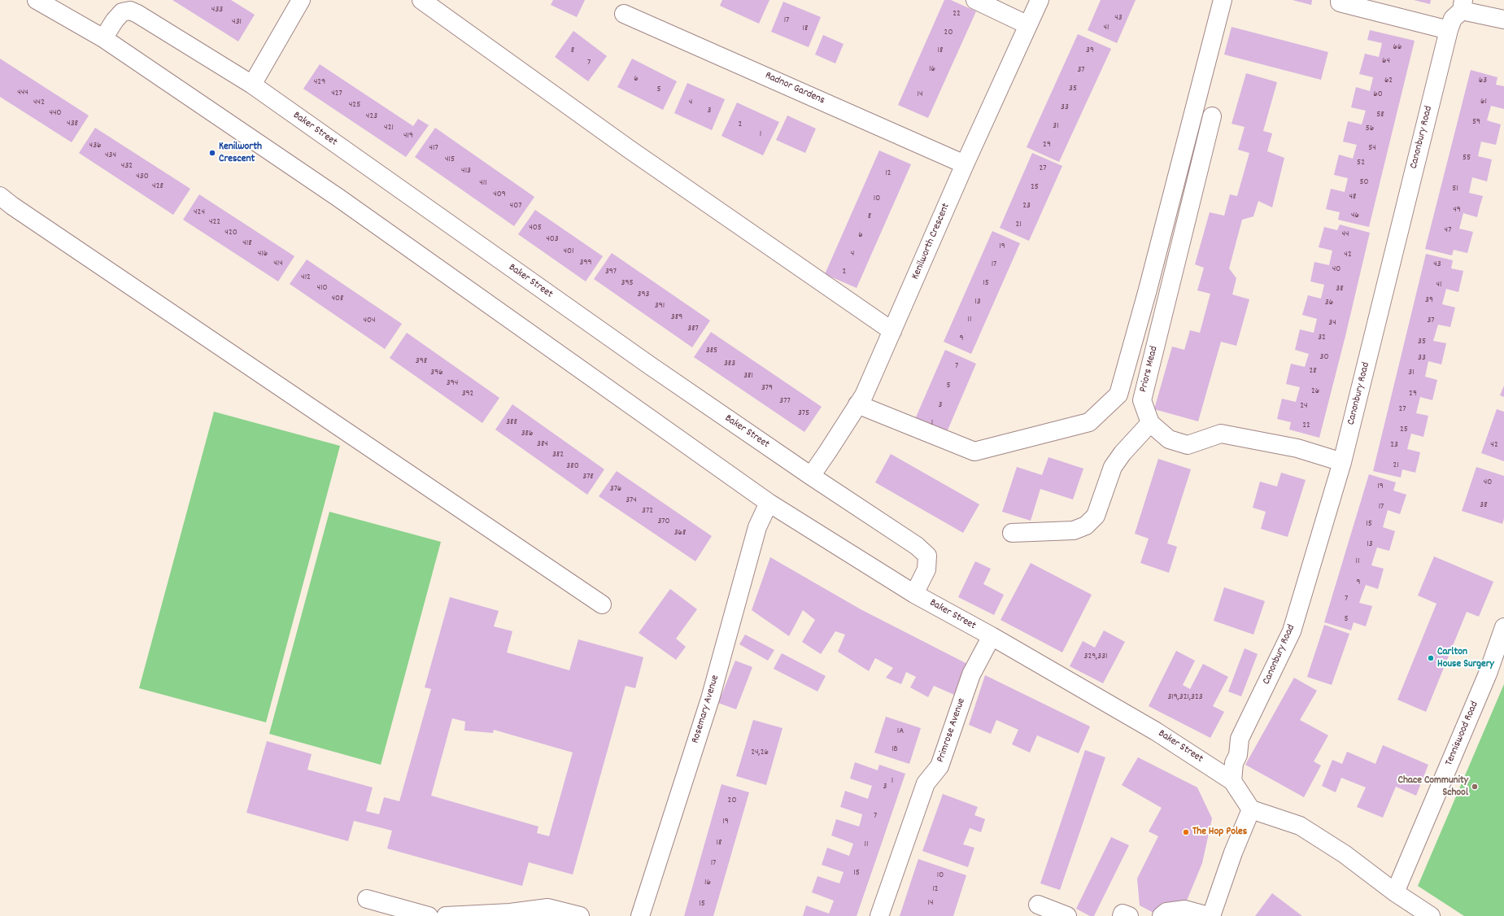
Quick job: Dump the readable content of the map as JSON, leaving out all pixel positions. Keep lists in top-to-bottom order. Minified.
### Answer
{"streets":{"street":["Radnor Gardens","Baker Street","Canonbury Road","Kenilworth Crescent","Priors Mead","Rosemary Avenue","Primrose Avenue","Tenniswood Road"]},"crossings":[["Radnor Gardens","Kenilworth Crescent"],["Baker Street","Canonbury Road"],["Baker Street","Kenilworth Crescent"],["Baker Street","Rosemary Avenue"],["Baker Street","Primrose Avenue"],["Canonbury Road","Priors Mead"]],"places":["Kenilworth Crescent","Carlton House Surgery","Chace Community School","The Hop Poles"],"house_numbers":["433","22","43","17","431","41","18","20","66","8","18","39","64","7","16","37","6","62","63","429","35","5","444","427","14","60","61","442","4","425","33","3","440","58","423","59","438","2","31","421","56","1","419","29","436","417","54","434","55","415","52","432","27","413","12","430","50","411","428","25","51","409","48","10","407","23","49","424","46","8","422","21","405","47","420","44","6","403","418","19","401","416","4","42","399","414","17","43","40","397","2","412","395","15","41","410","38","393","408","39","13","36","391","389","11","404","37","34","387","32","9","35","385","30","33","398","383","7","28","396","31","381","394","5","379","26","392","29","377","3","24","27","375","388","1","22","25","386","384","23","42","382","21","380","378","40","19","376","374","38","17","372","370","15","368","13","11","9","7","5","329,331","319,321,323","1A","1B","24,26","1","3","20","7","19","18","11","17","15","10","16","12","14","15"]}
